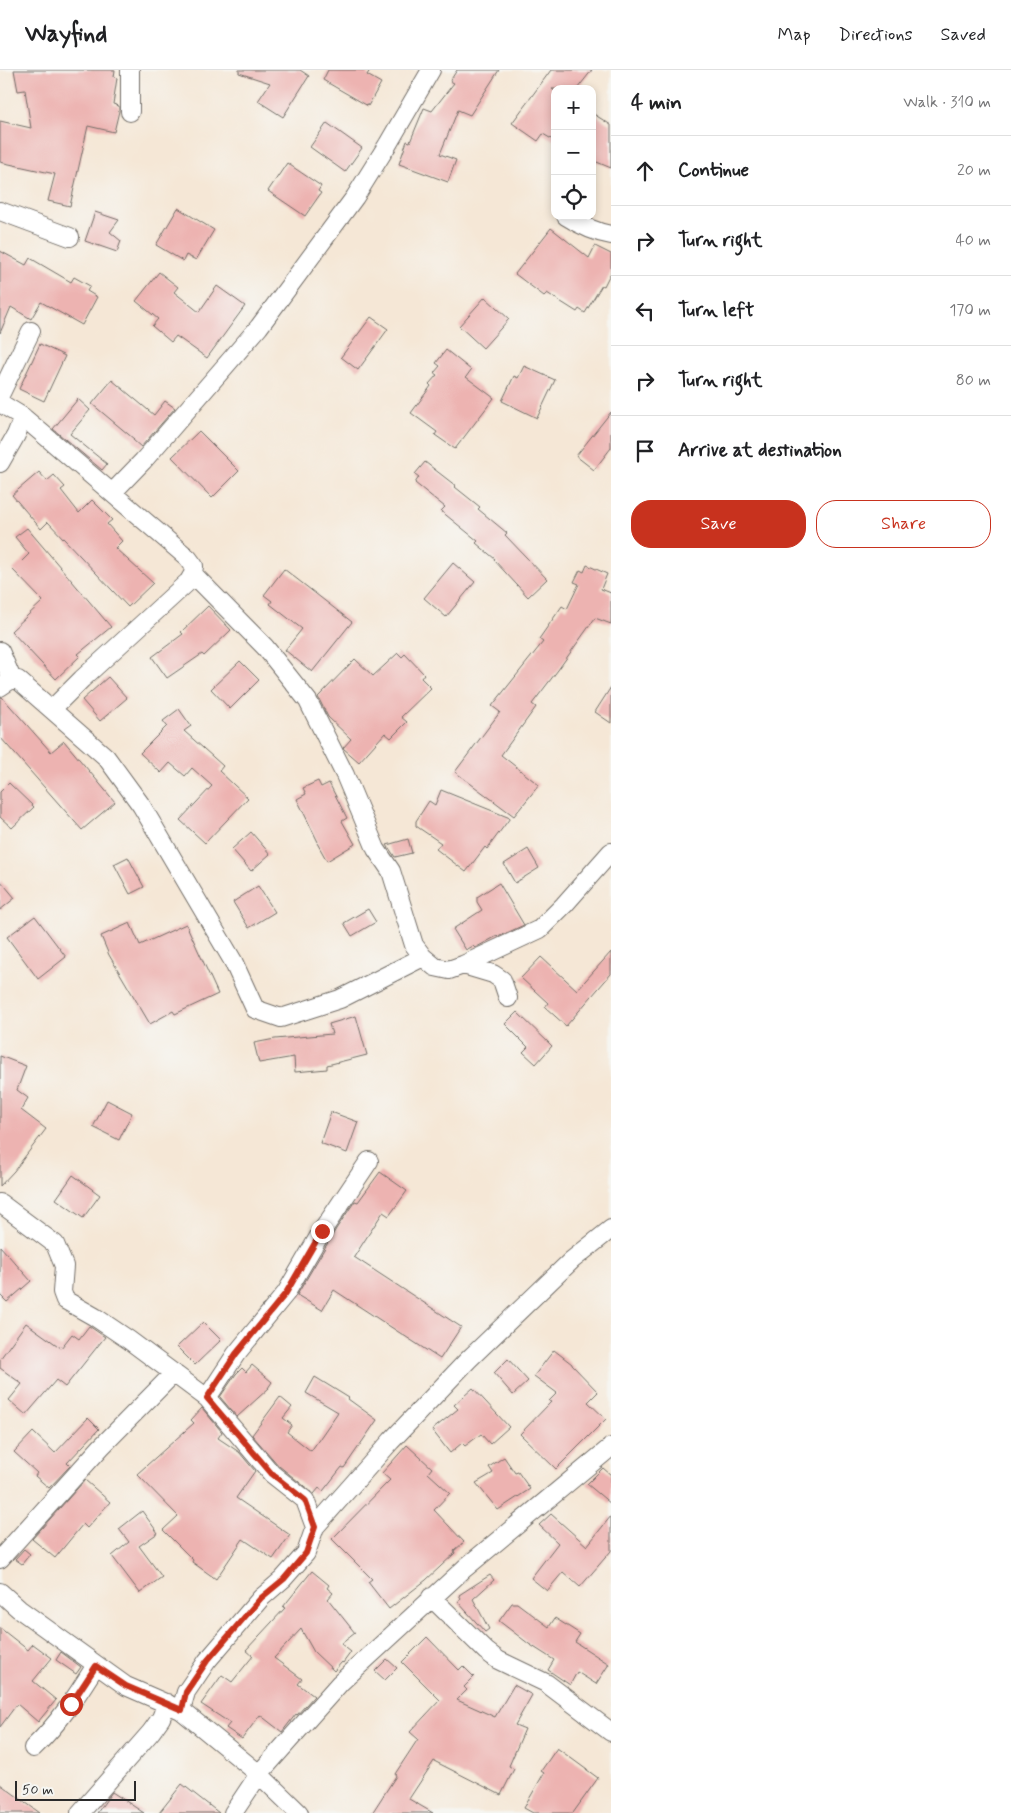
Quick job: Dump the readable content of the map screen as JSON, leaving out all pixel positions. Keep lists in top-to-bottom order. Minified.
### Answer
{"scale_bar":"50 m","page":{"header":"Wayfind","nav":["Map","Directions","Saved"],"heading":["4 min","Walk · 310 m"],"map_buttons":["+","−"],"list":[["Continue","20 m"],["Turn right","40 m"],["Turn left","170 m"],["Turn right","80 m"],"Arrive at destination"],"buttons":["Save","Share"],"scale":"50 m"}}
